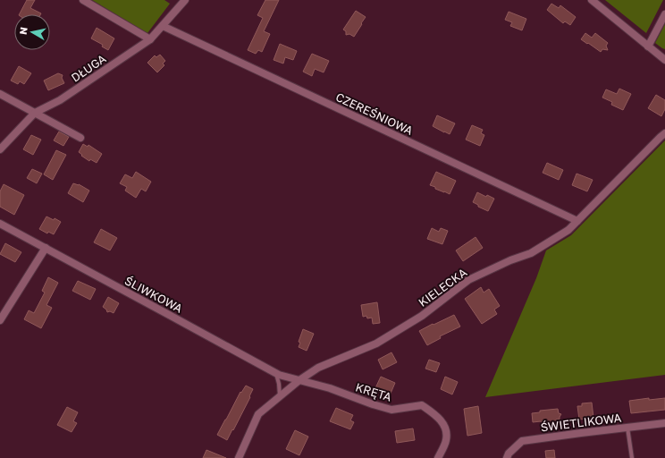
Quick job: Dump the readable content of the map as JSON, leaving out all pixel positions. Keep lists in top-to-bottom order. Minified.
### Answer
{"streets":{"street":["DŁUGA","CZEREŚNIOWA","KIELECKA","ŚLIWKOWA","KRĘTA","ŚWIETLIKOWA"]},"crossings":[["DŁUGA","CZEREŚNIOWA"],["CZEREŚNIOWA","KIELECKA"],["KIELECKA","ŚLIWKOWA"],["KIELECKA","KRĘTA"],["ŚLIWKOWA","KRĘTA"]],"north":"left"}
